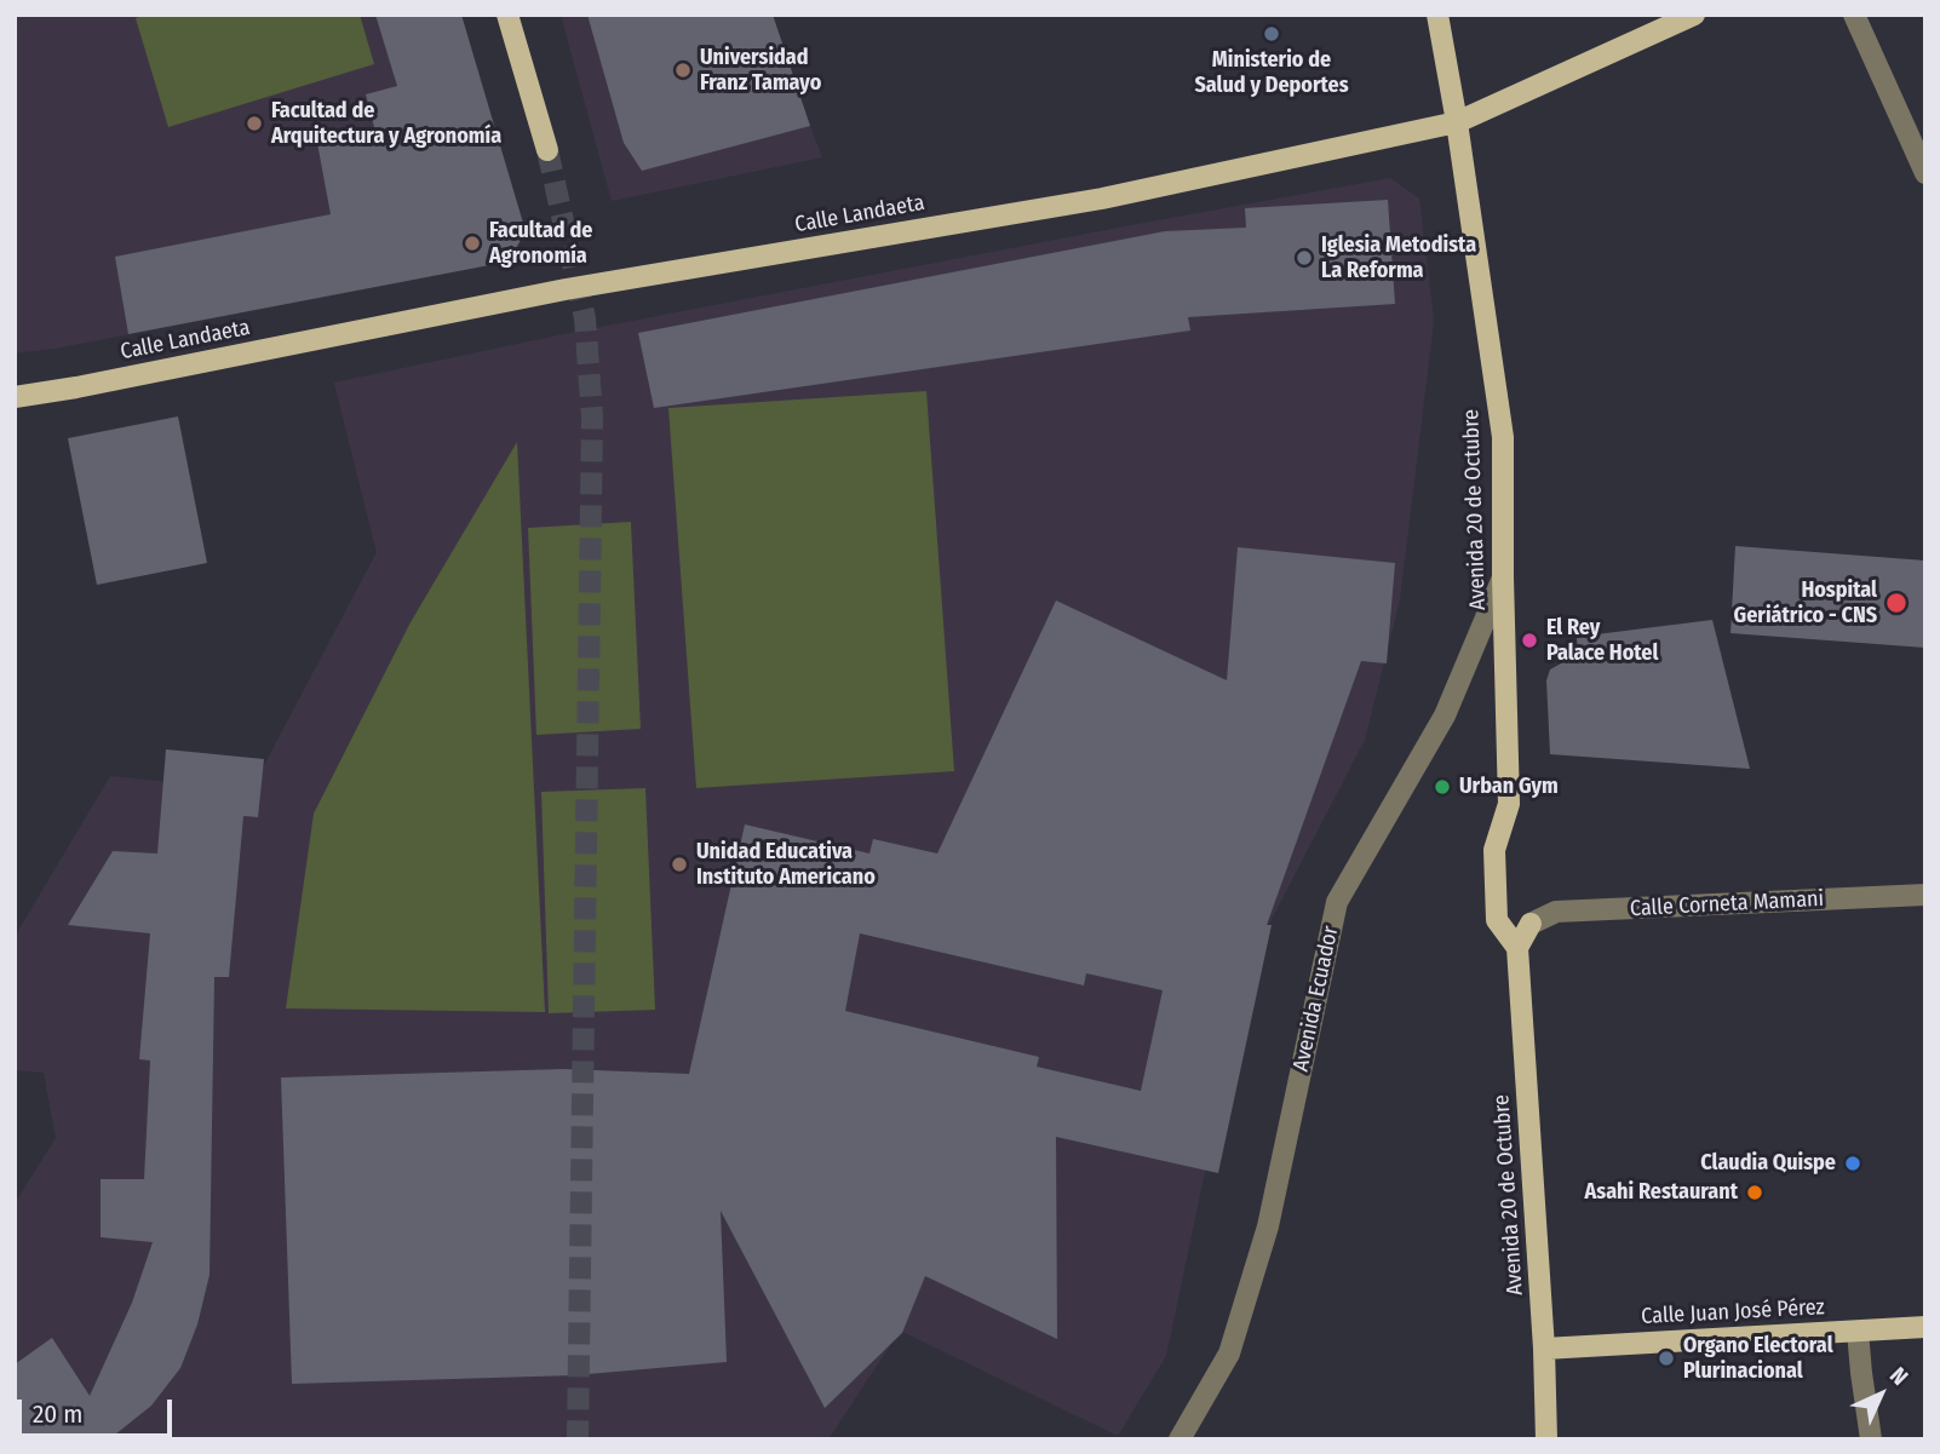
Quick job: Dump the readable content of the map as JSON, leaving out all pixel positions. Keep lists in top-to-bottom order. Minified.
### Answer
{"streets":{"main road":["Calle Landaeta","Avenida 20 de Octubre","Calle Juan José Pérez"],"street":["Calle Corneta Mamani","Avenida Ecuador"]},"crossings":[["Calle Landaeta","Avenida 20 de Octubre"],["Avenida 20 de Octubre","Avenida Ecuador"],["Avenida 20 de Octubre","Calle Juan José Pérez"]],"places":["Ministerio de Salud y Deportes","Universidad Franz Tamayo","Facultad de Arquitectura y Agronomía","Facultad de Agronomía","Iglesia Metodista La Reforma","Hospital Geriátrico - CNS","El Rey Palace Hotel","Urban Gym","Unidad Educativa Instituto Americano","Claudia Quispe","Asahi Restaurant","Organo Electoral Plurinacional"],"scale_bar":"20 m","north":"top right"}
